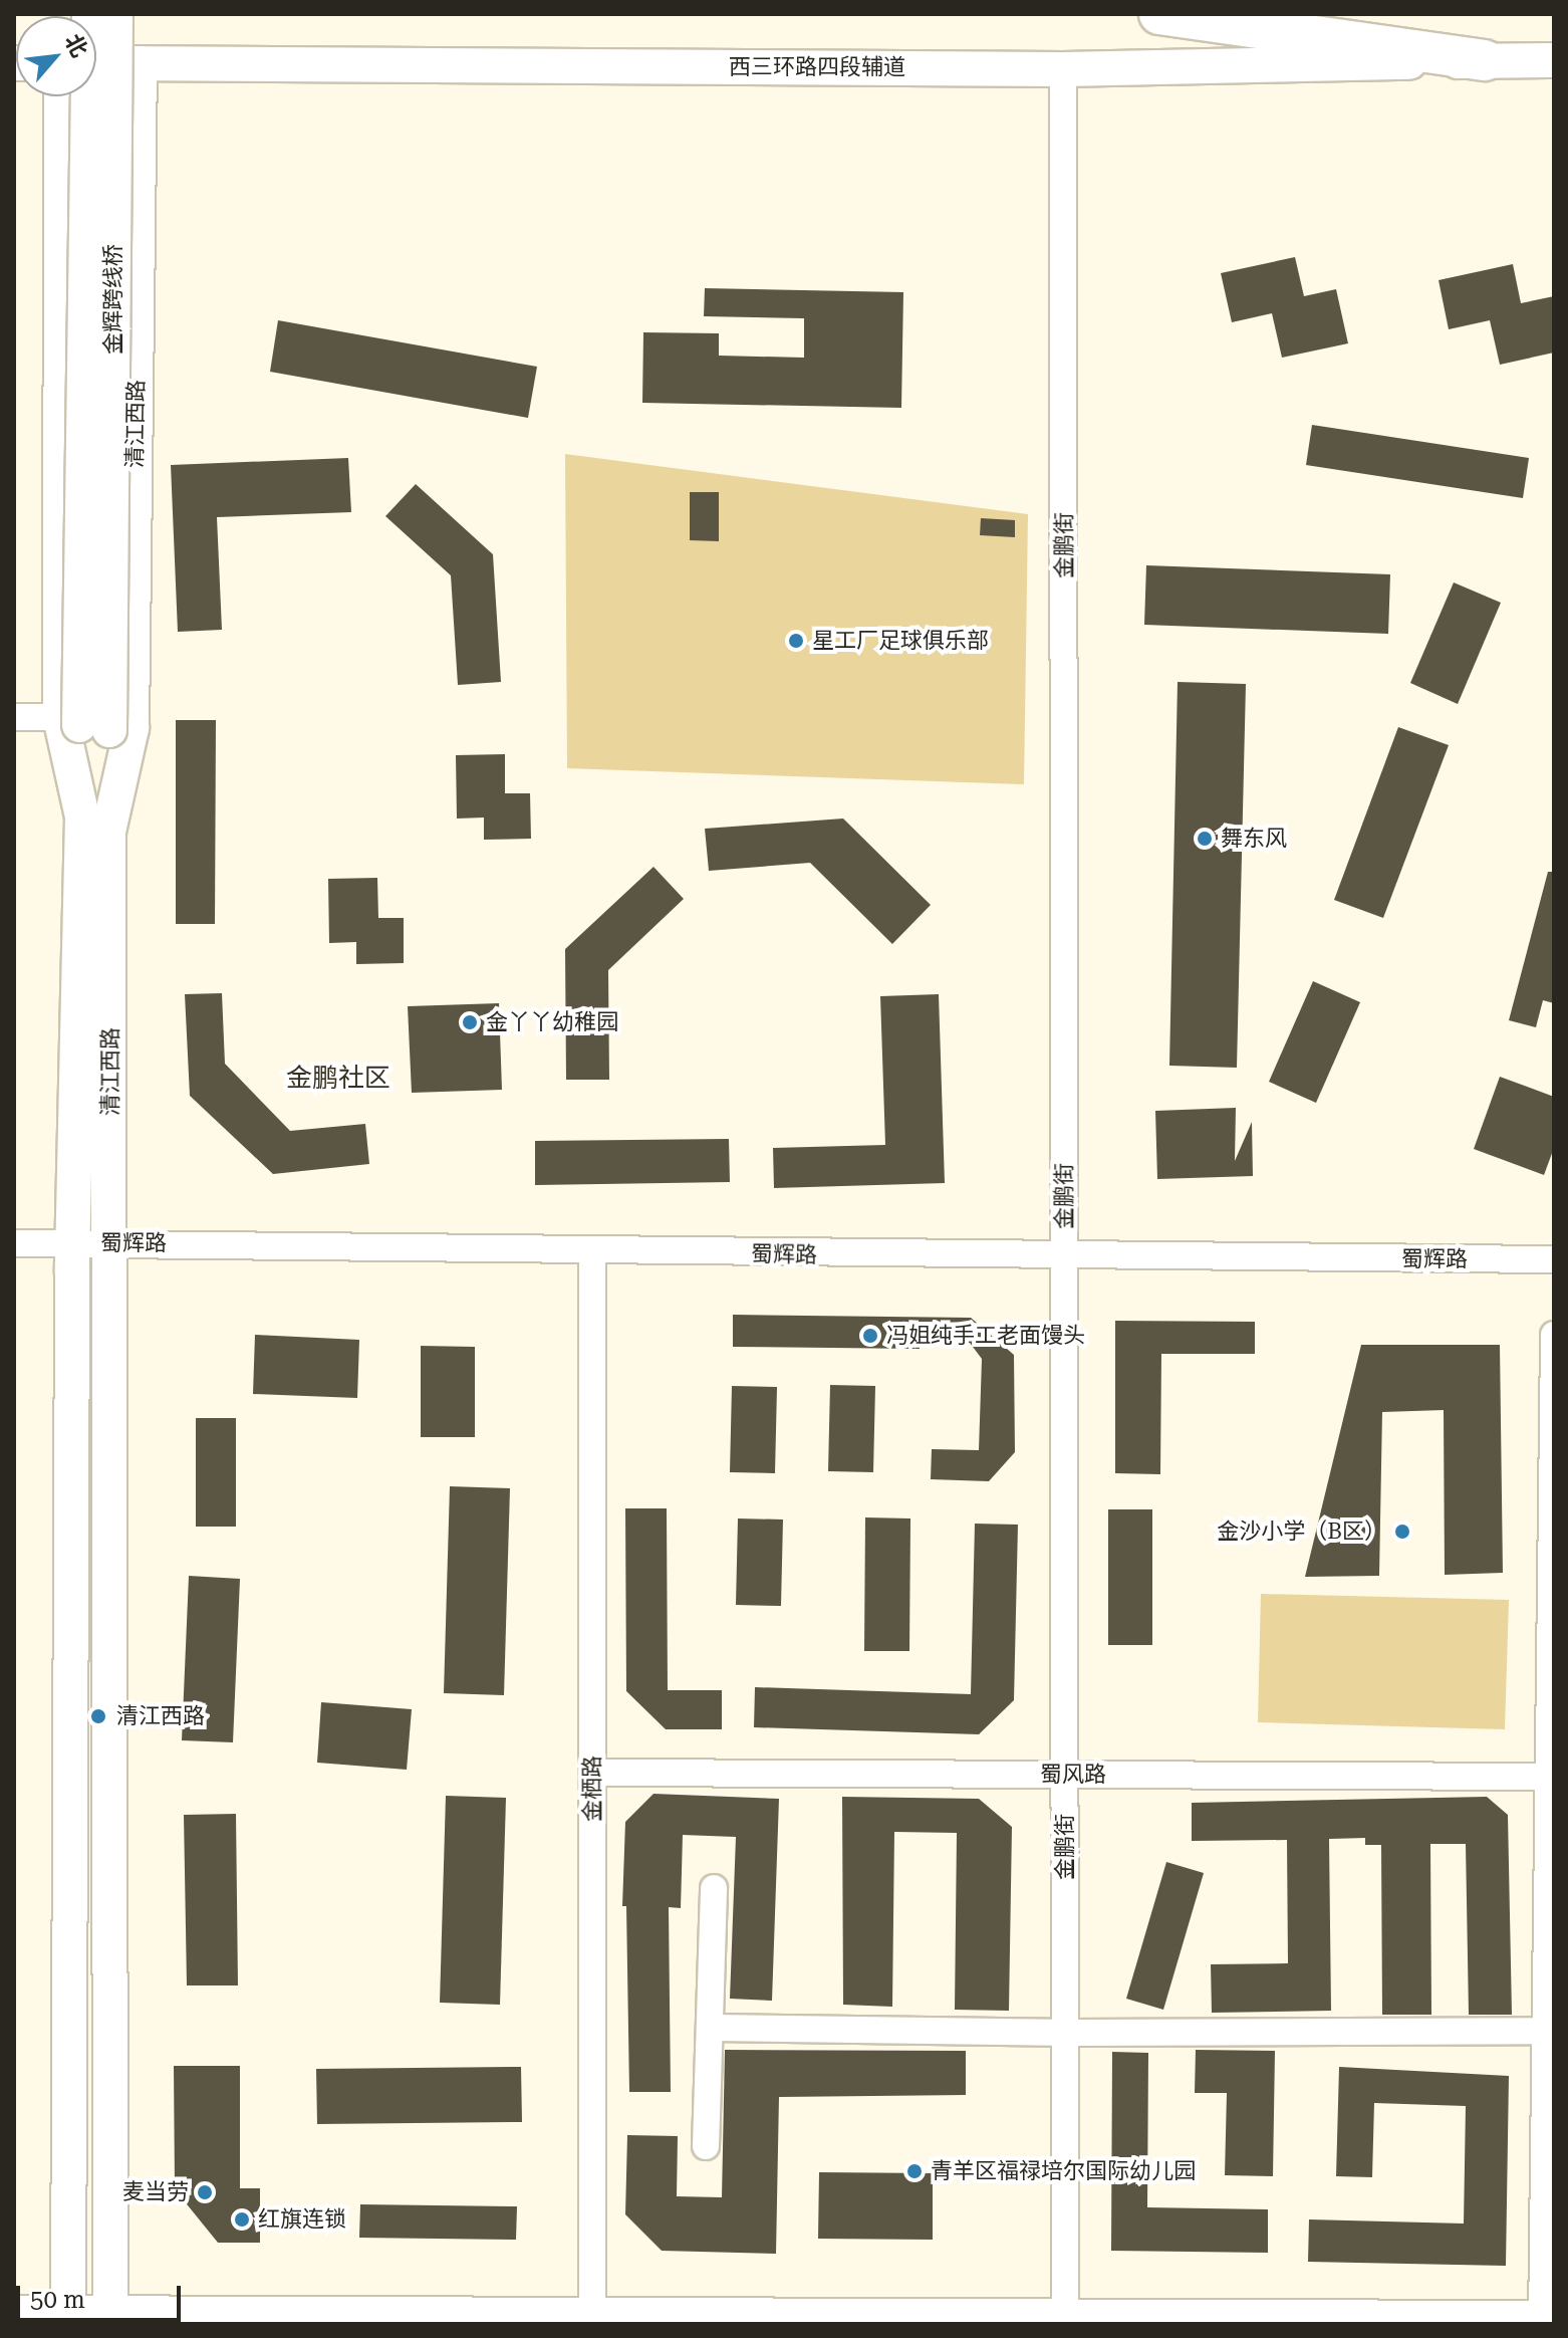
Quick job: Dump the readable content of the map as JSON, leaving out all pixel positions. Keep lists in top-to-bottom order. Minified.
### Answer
{"streets":{"main road":["西三环路四段辅道","金辉跨线桥","清江西路"],"street":["金鹏街","蜀辉路","蜀风路","金栖路"]},"crossings":[["西三环路四段辅道","清江西路"],["西三环路四段辅道","金鹏街"],["清江西路","蜀辉路"],["金鹏街","蜀辉路"],["金鹏街","蜀风路"],["蜀辉路","金栖路"],["蜀风路","金栖路"]],"districts":["金鹏社区"],"places":["星工厂足球俱乐部","舞东风","金丫丫幼稚园","冯姐纯手工老面馒头","金沙小学（B区）","清江西路","青羊区福禄培尔国际幼儿园","麦当劳","红旗连锁"],"scale_bar":"50 m","north":"top right"}
